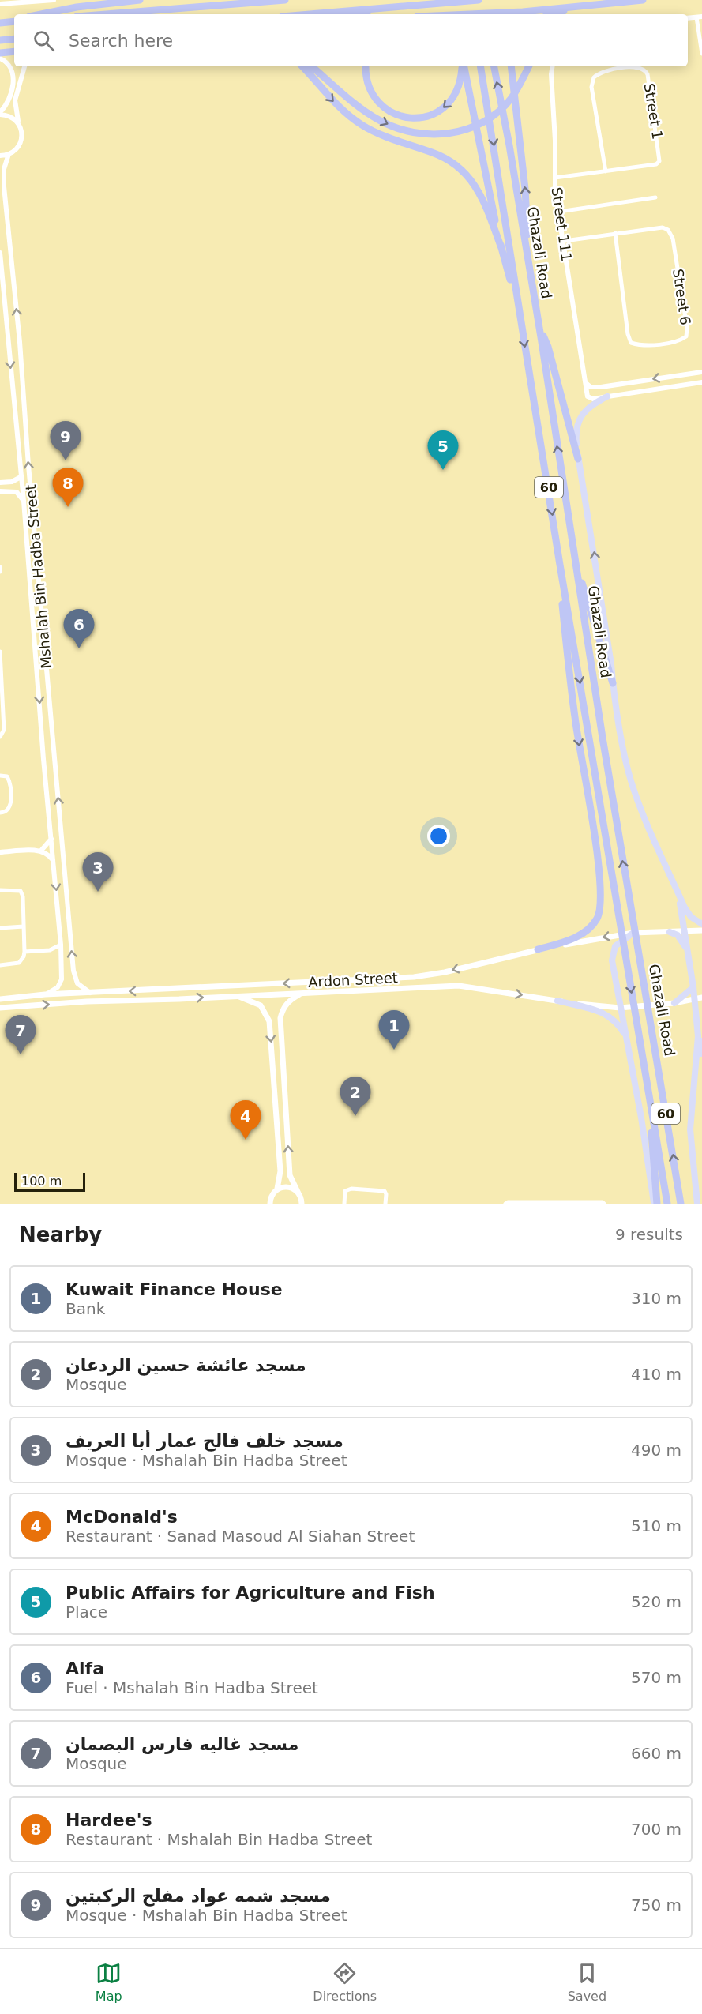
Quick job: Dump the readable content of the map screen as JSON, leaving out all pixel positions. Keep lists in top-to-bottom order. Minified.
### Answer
{"streets":{"highway":["Ghazali Road","60"],"main road":["Ardon Street"],"street":["Street 1","Street 111","Street 6","Mshalah Bin Hadba Street"]},"crossings":[["Street 1","Street 111"],["Street 111","Street 6"],["Mshalah Bin Hadba Street","Ardon Street"]],"scale_bar":"100 m","page":{"search":"Search here","pins":["9","5","8","6","3","1","7","2","4"],"scale":"100 m","heading":["Nearby","9 results"],"list":[{"mark":"1","name":"Kuwait Finance House","note":"Bank","value":"310 m"},{"mark":"2","name":"مسجد عائشة حسين الردعان","note":"Mosque","value":"410 m"},{"mark":"3","name":"مسجد خلف فالح عمار أبا العريف","note":"Mosque · Mshalah Bin Hadba Street","value":"490 m"},{"mark":"4","name":"McDonald's","note":"Restaurant · Sanad Masoud Al Siahan Street","value":"510 m"},{"mark":"5","name":"Public Affairs for Agriculture and Fish","note":"Place","value":"520 m"},{"mark":"6","name":"Alfa","note":"Fuel · Mshalah Bin Hadba Street","value":"570 m"},{"mark":"7","name":"مسجد غاليه فارس البصمان","note":"Mosque","value":"660 m"},{"mark":"8","name":"Hardee's","note":"Restaurant · Mshalah Bin Hadba Street","value":"700 m"},{"mark":"9","name":"مسجد شمه عواد مفلح الركبتين","note":"Mosque · Mshalah Bin Hadba Street","value":"750 m"}],"nav":["Map","Directions","Saved"]}}
